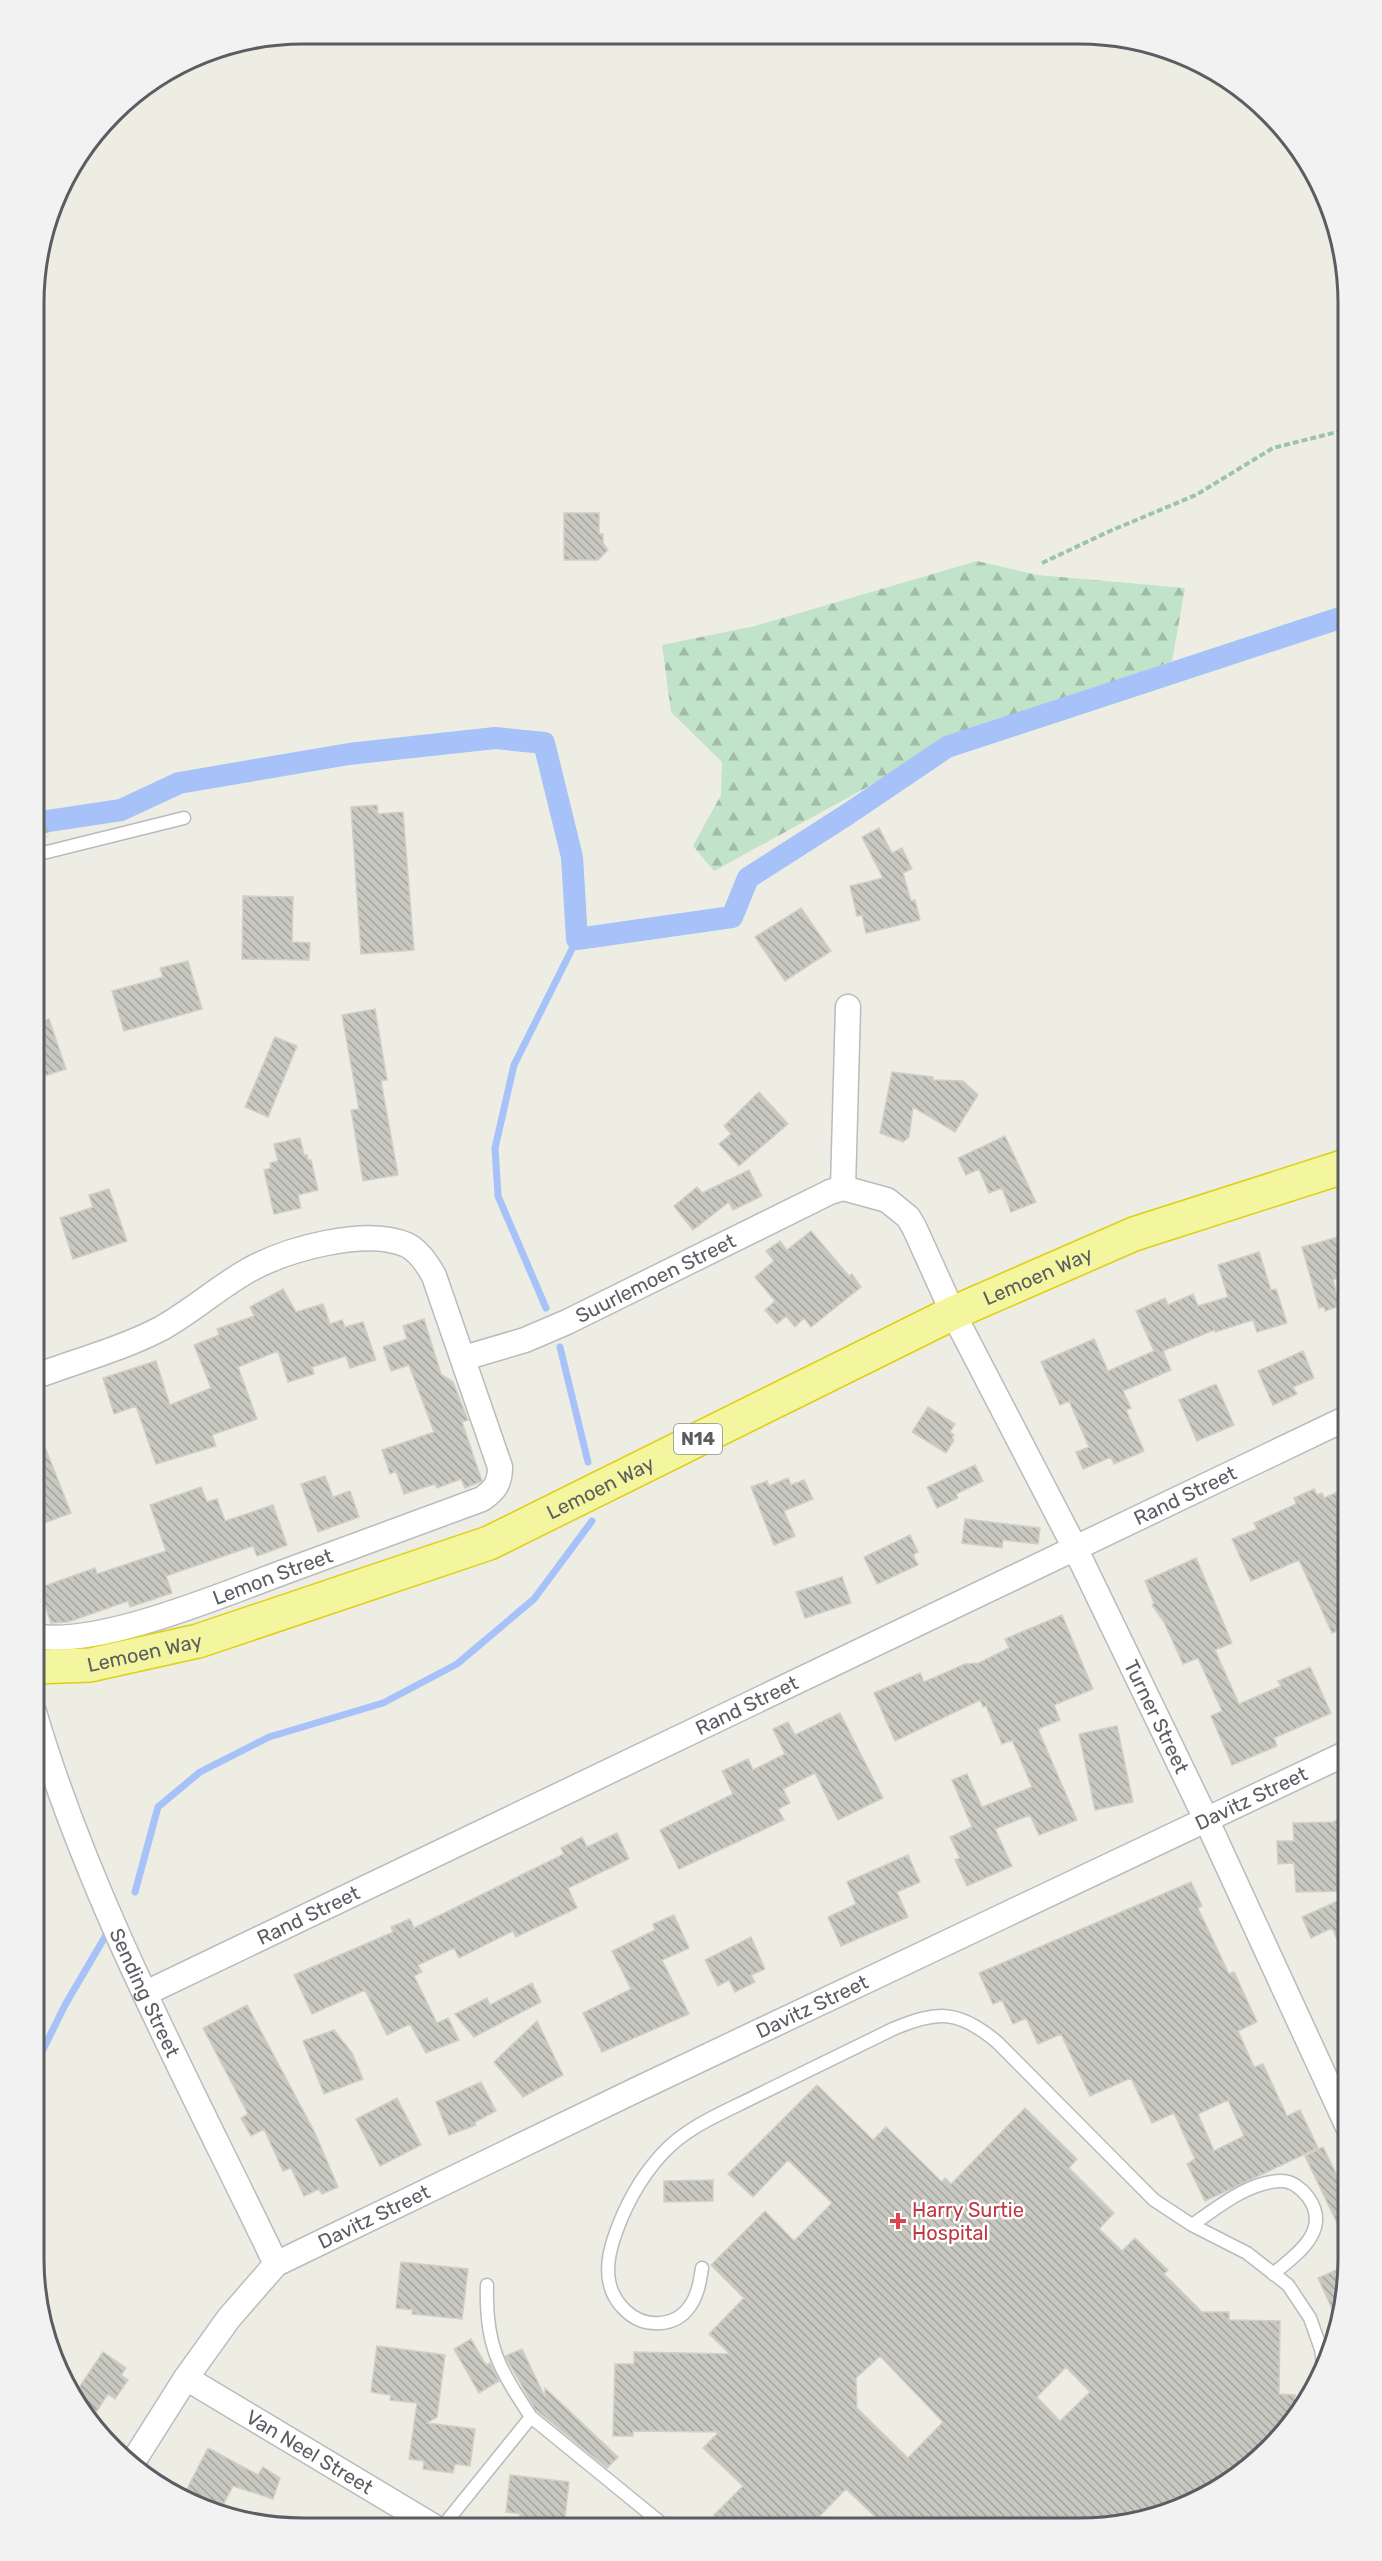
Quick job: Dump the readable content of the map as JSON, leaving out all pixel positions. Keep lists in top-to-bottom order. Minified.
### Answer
{"streets":{"highway":["Lemoen Way","N14"],"street":["Suurlemoen Street","Rand Street","Lemon Street","Turner Street","Davitz Street","Sending Street","Van Neel Street"]},"crossings":[["Lemoen Way","Turner Street"],["Suurlemoen Street","Lemon Street"],["Rand Street","Turner Street"],["Rand Street","Sending Street"],["Turner Street","Davitz Street"],["Davitz Street","Sending Street"]],"places":{"health":["Harry Surtie Hospital"]}}
